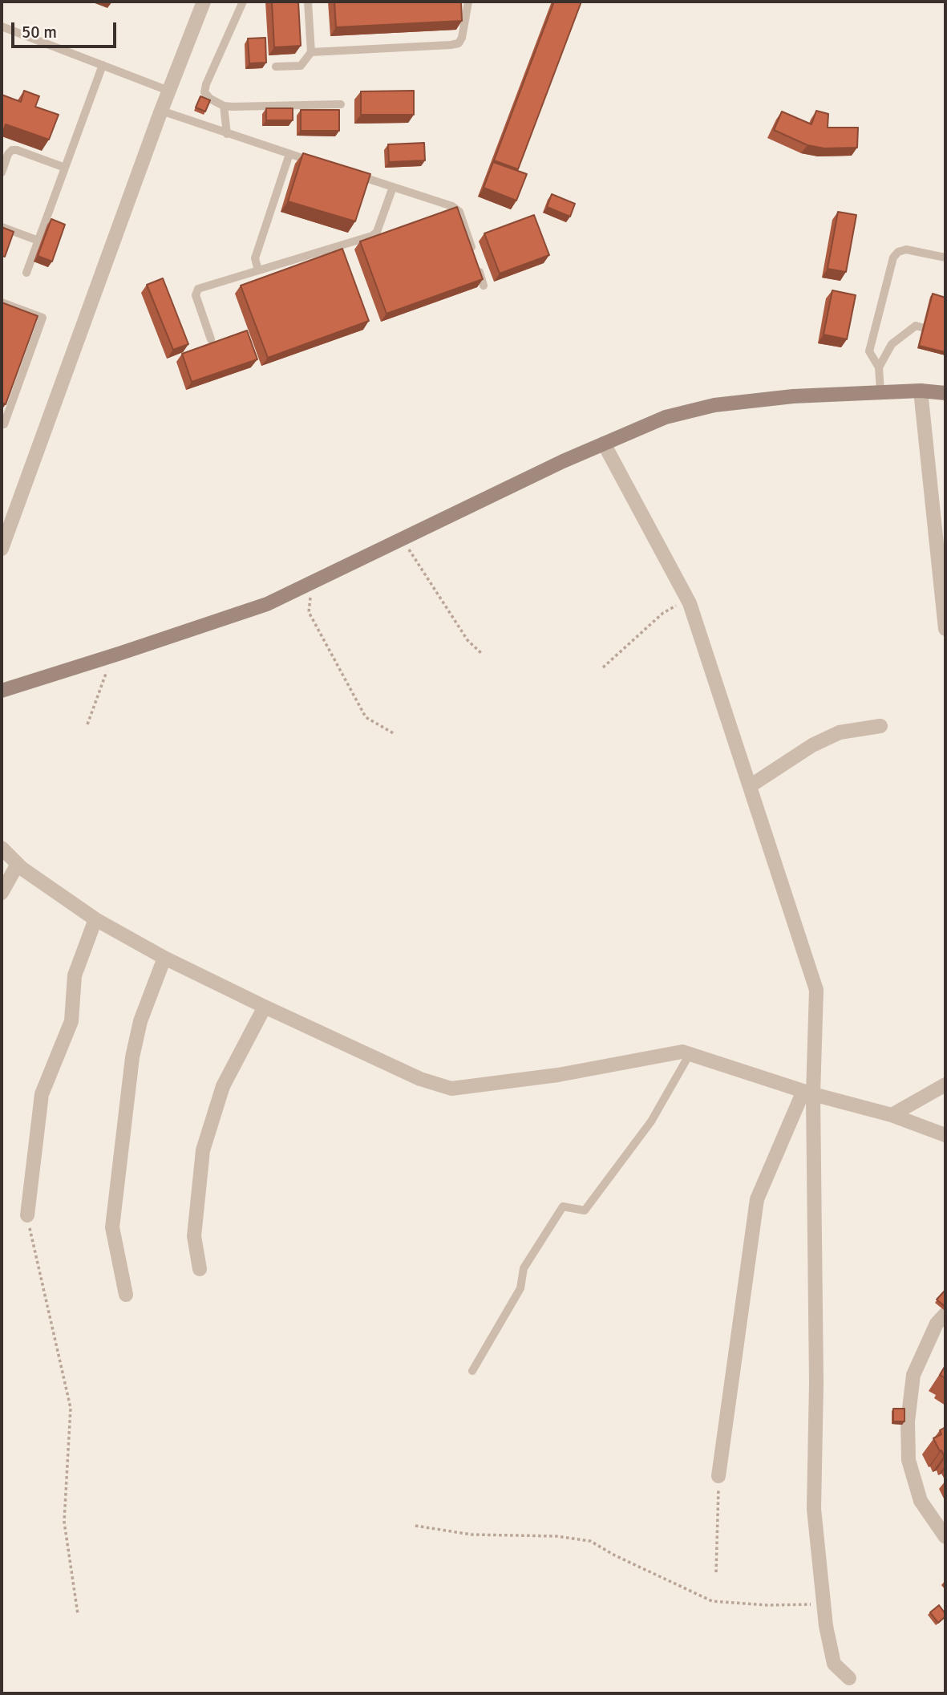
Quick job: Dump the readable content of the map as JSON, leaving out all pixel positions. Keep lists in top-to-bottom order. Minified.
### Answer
{"scale_bar":"50 m"}
